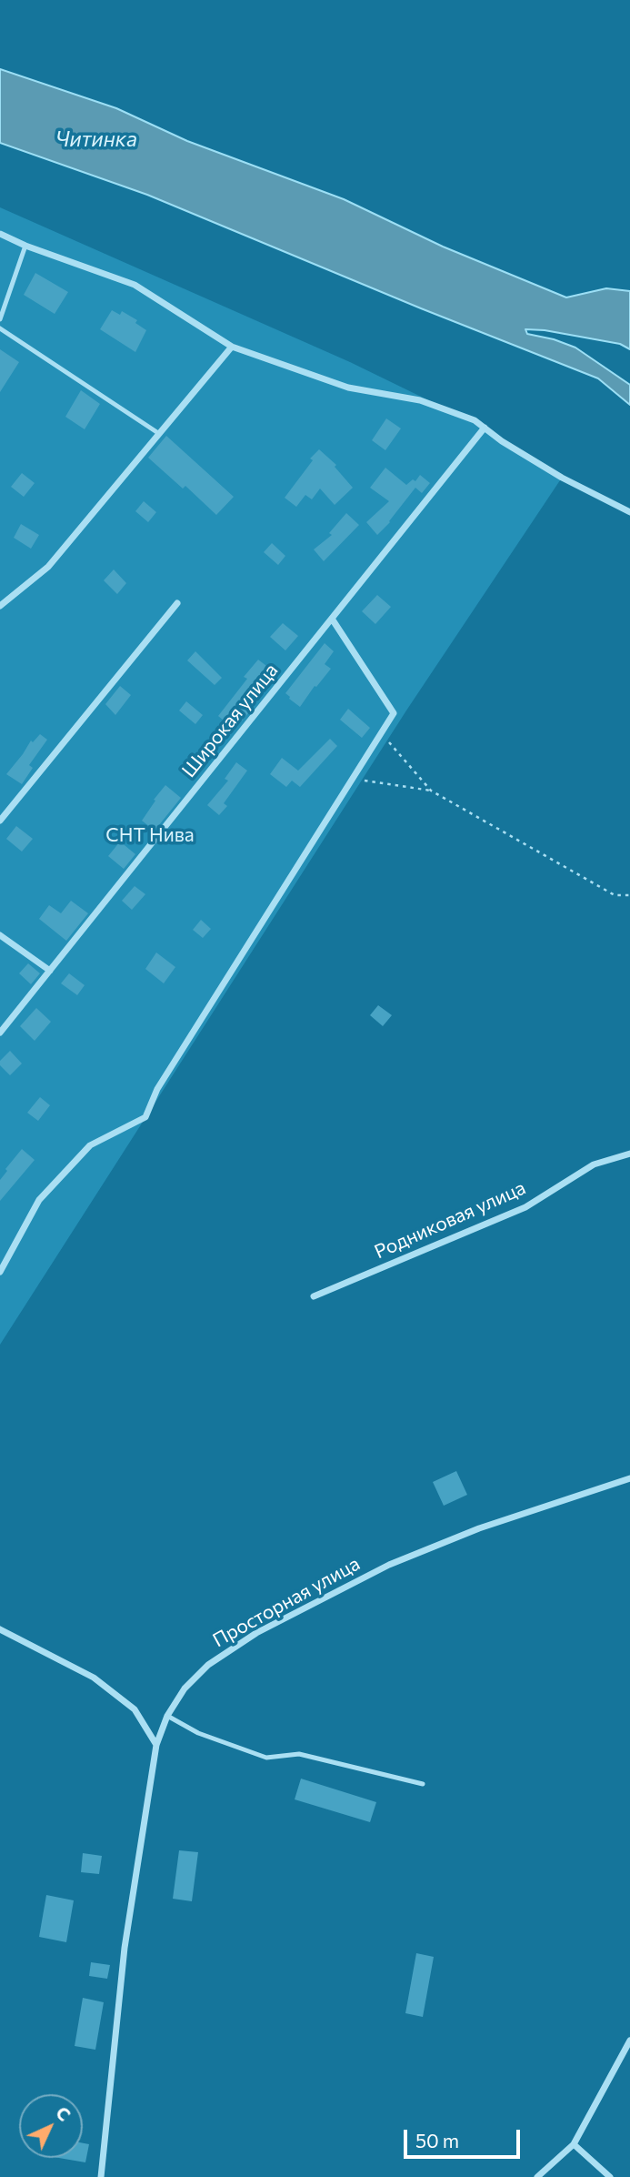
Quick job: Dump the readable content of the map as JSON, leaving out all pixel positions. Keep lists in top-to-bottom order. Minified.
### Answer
{"streets":{"street":["Широкая улица","Родниковая улица","Просторная улица"]},"water":["Читинка"],"parks":["СНТ Нива"],"scale_bar":"50 m","north":"top right"}
